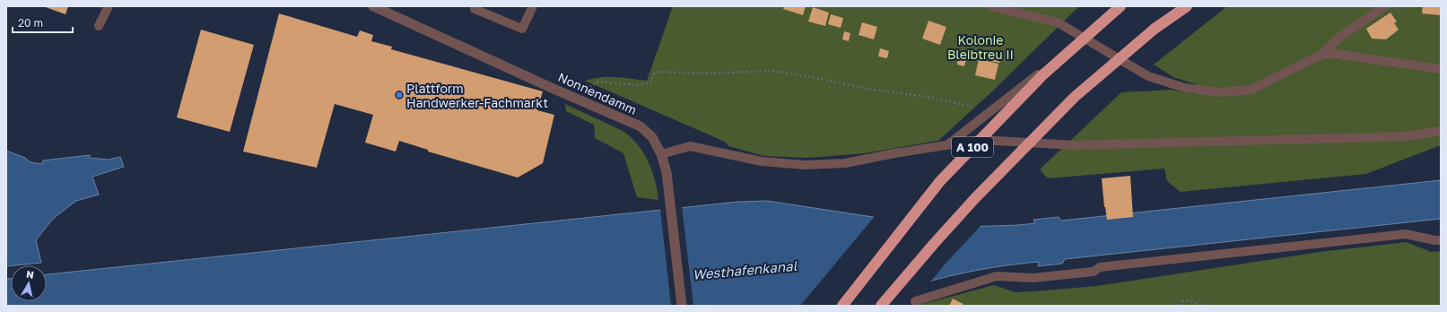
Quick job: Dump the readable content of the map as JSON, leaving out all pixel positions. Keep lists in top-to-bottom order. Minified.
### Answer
{"streets":{"highway":["A 100"],"street":["Nonnendamm"]},"water":["Westhafenkanal"],"parks":["Kolonie Bleibtreu II"],"places":["Plattform Handwerker-Fachmarkt"],"scale_bar":"20 m","north":"top"}
